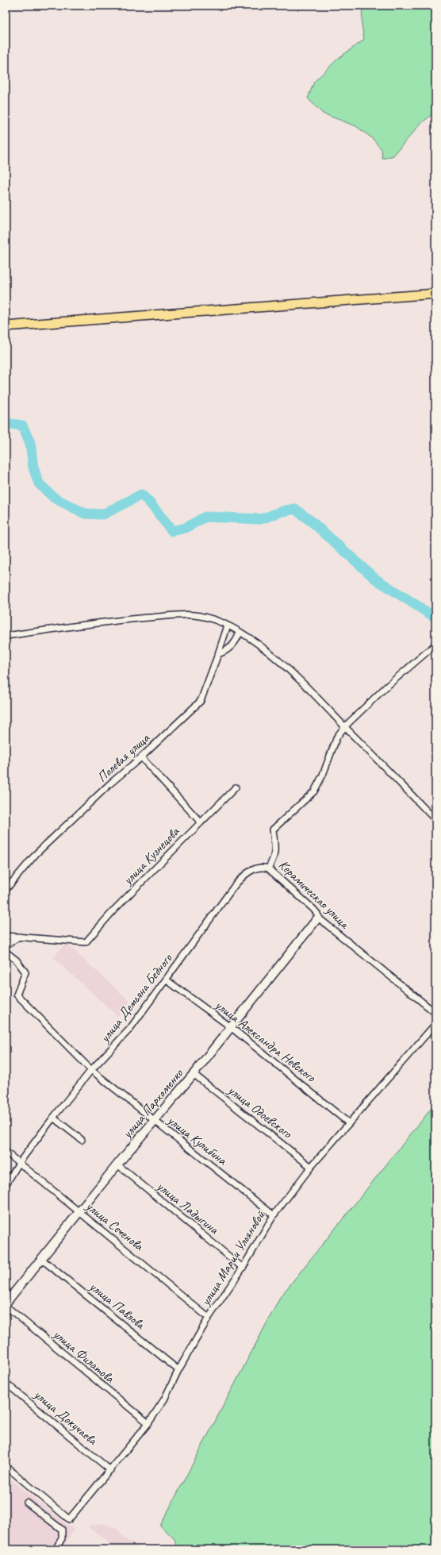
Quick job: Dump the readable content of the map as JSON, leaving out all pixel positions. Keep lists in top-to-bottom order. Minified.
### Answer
{"streets":{"street":["Полевая улица","улица Кузнецова","Керамическая улица","улица Демьяна Бедного","улица Александра Невского","улица Пархоменко","улица Одоевского","улица Кулибина","улица Ладыгина","улица Сеченова","улица Марии Ульяновой","улица Павлова","улица Филатова","улица Докучаева"]},"crossings":[["Керамическая улица","улица Демьяна Бедного"],["Керамическая улица","улица Пархоменко"],["улица Демьяна Бедного","улица Александра Невского"],["улица Демьяна Бедного","улица Кулибина"],["улица Демьяна Бедного","улица Сеченова"],["улица Александра Невского","улица Пархоменко"],["улица Александра Невского","улица Марии Ульяновой"],["улица Пархоменко","улица Одоевского"],["улица Пархоменко","улица Кулибина"],["улица Пархоменко","улица Ладыгина"],["улица Пархоменко","улица Сеченова"],["улица Пархоменко","улица Павлова"],["улица Пархоменко","улица Филатова"],["улица Одоевского","улица Марии Ульяновой"],["улица Кулибина","улица Марии Ульяновой"],["улица Ладыгина","улица Марии Ульяновой"],["улица Сеченова","улица Марии Ульяновой"],["улица Марии Ульяновой","улица Павлова"],["улица Марии Ульяновой","улица Филатова"],["улица Марии Ульяновой","улица Докучаева"]]}
